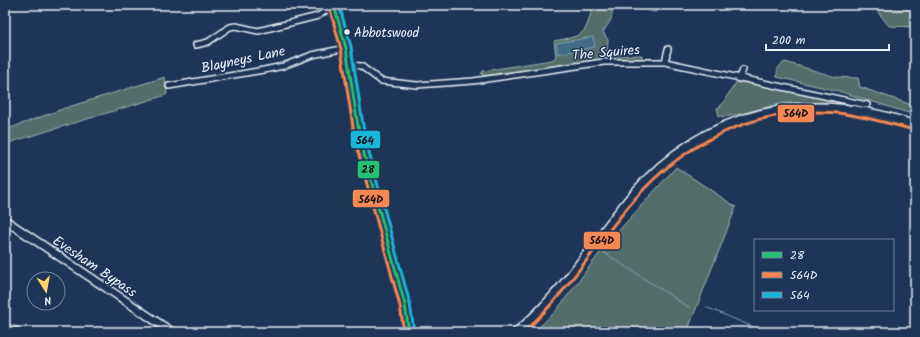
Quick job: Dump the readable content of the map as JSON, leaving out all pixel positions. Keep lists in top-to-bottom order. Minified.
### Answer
{"streets":{"highway":["Evesham Bypass"],"street":["The Squires","Blayneys Lane"]},"places":["Abbotswood"],"lines":["transit line 28","transit line 564","transit line 564D"],"legend":["28","564D","564"],"scale_bar":"200 m","north":"bottom"}
